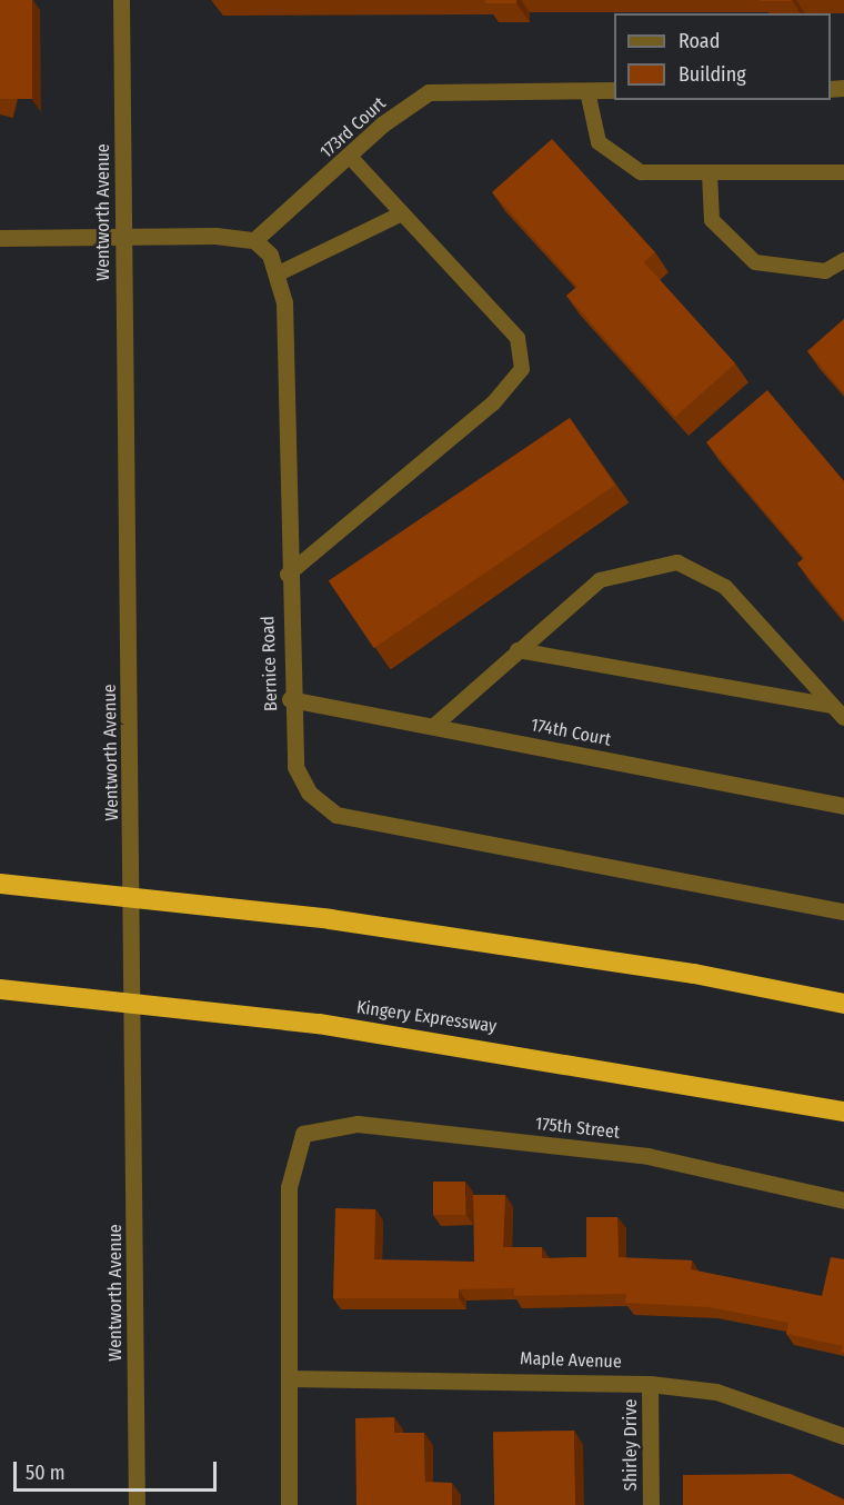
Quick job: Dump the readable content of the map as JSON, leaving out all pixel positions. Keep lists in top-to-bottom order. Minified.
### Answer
{"streets":{"highway":["Kingery Expressway"],"street":["173rd Court","Wentworth Avenue","Bernice Road","174th Court","175th Street","Maple Avenue","Shirley Drive"]},"crossings":[["173rd Court","Bernice Road"],["Bernice Road","174th Court"],["175th Street","Maple Avenue"],["Maple Avenue","Shirley Drive"]],"legend":["Road","Building"],"scale_bar":"50 m"}
